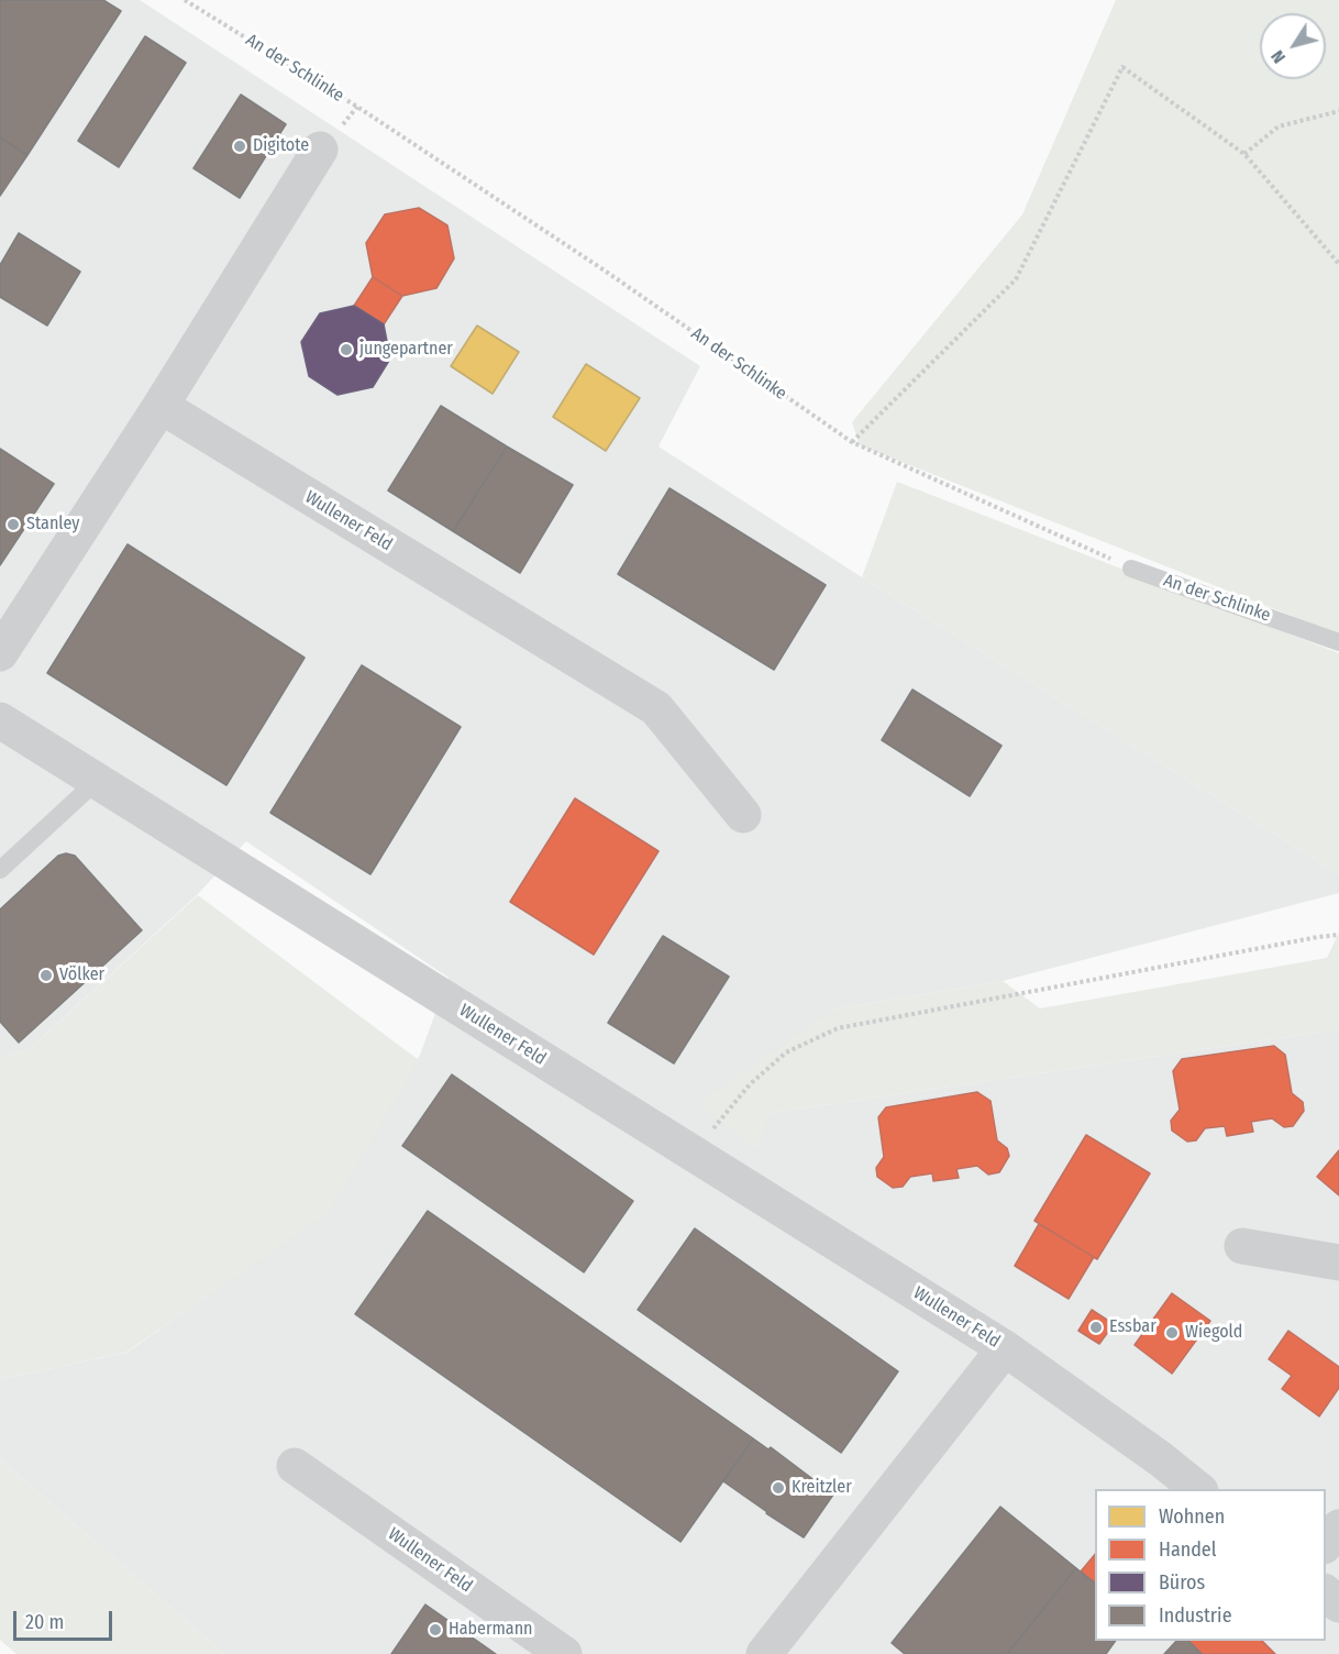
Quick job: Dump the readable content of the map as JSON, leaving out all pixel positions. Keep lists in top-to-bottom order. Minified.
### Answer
{"streets":{"street":["Wullener Feld"],"lane":["An der Schlinke"]},"places":["Digitote","jungepartner","Stanley","Völker","Essbar","Wiegold","Kreitzler","Habermann"],"legend":["Wohnen","Handel","Büros","Industrie"],"scale_bar":"20 m","north":"bottom left"}
